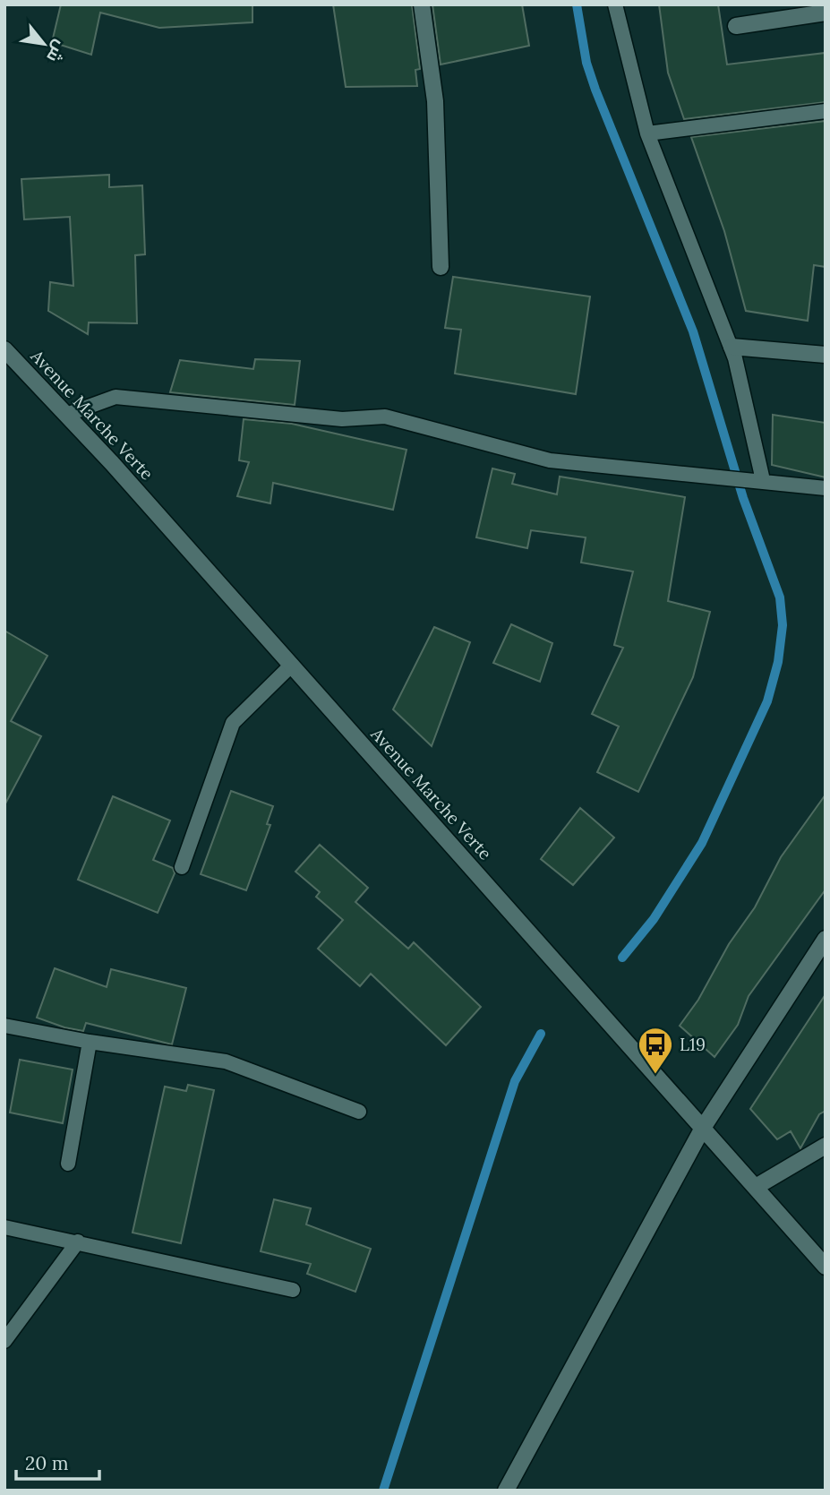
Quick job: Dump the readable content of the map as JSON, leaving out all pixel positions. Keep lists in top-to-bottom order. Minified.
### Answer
{"streets":{"street":["Avenue Marche Verte"]},"places":{"bus stop":["L19"]},"scale_bar":"20 m","north":"bottom right"}
